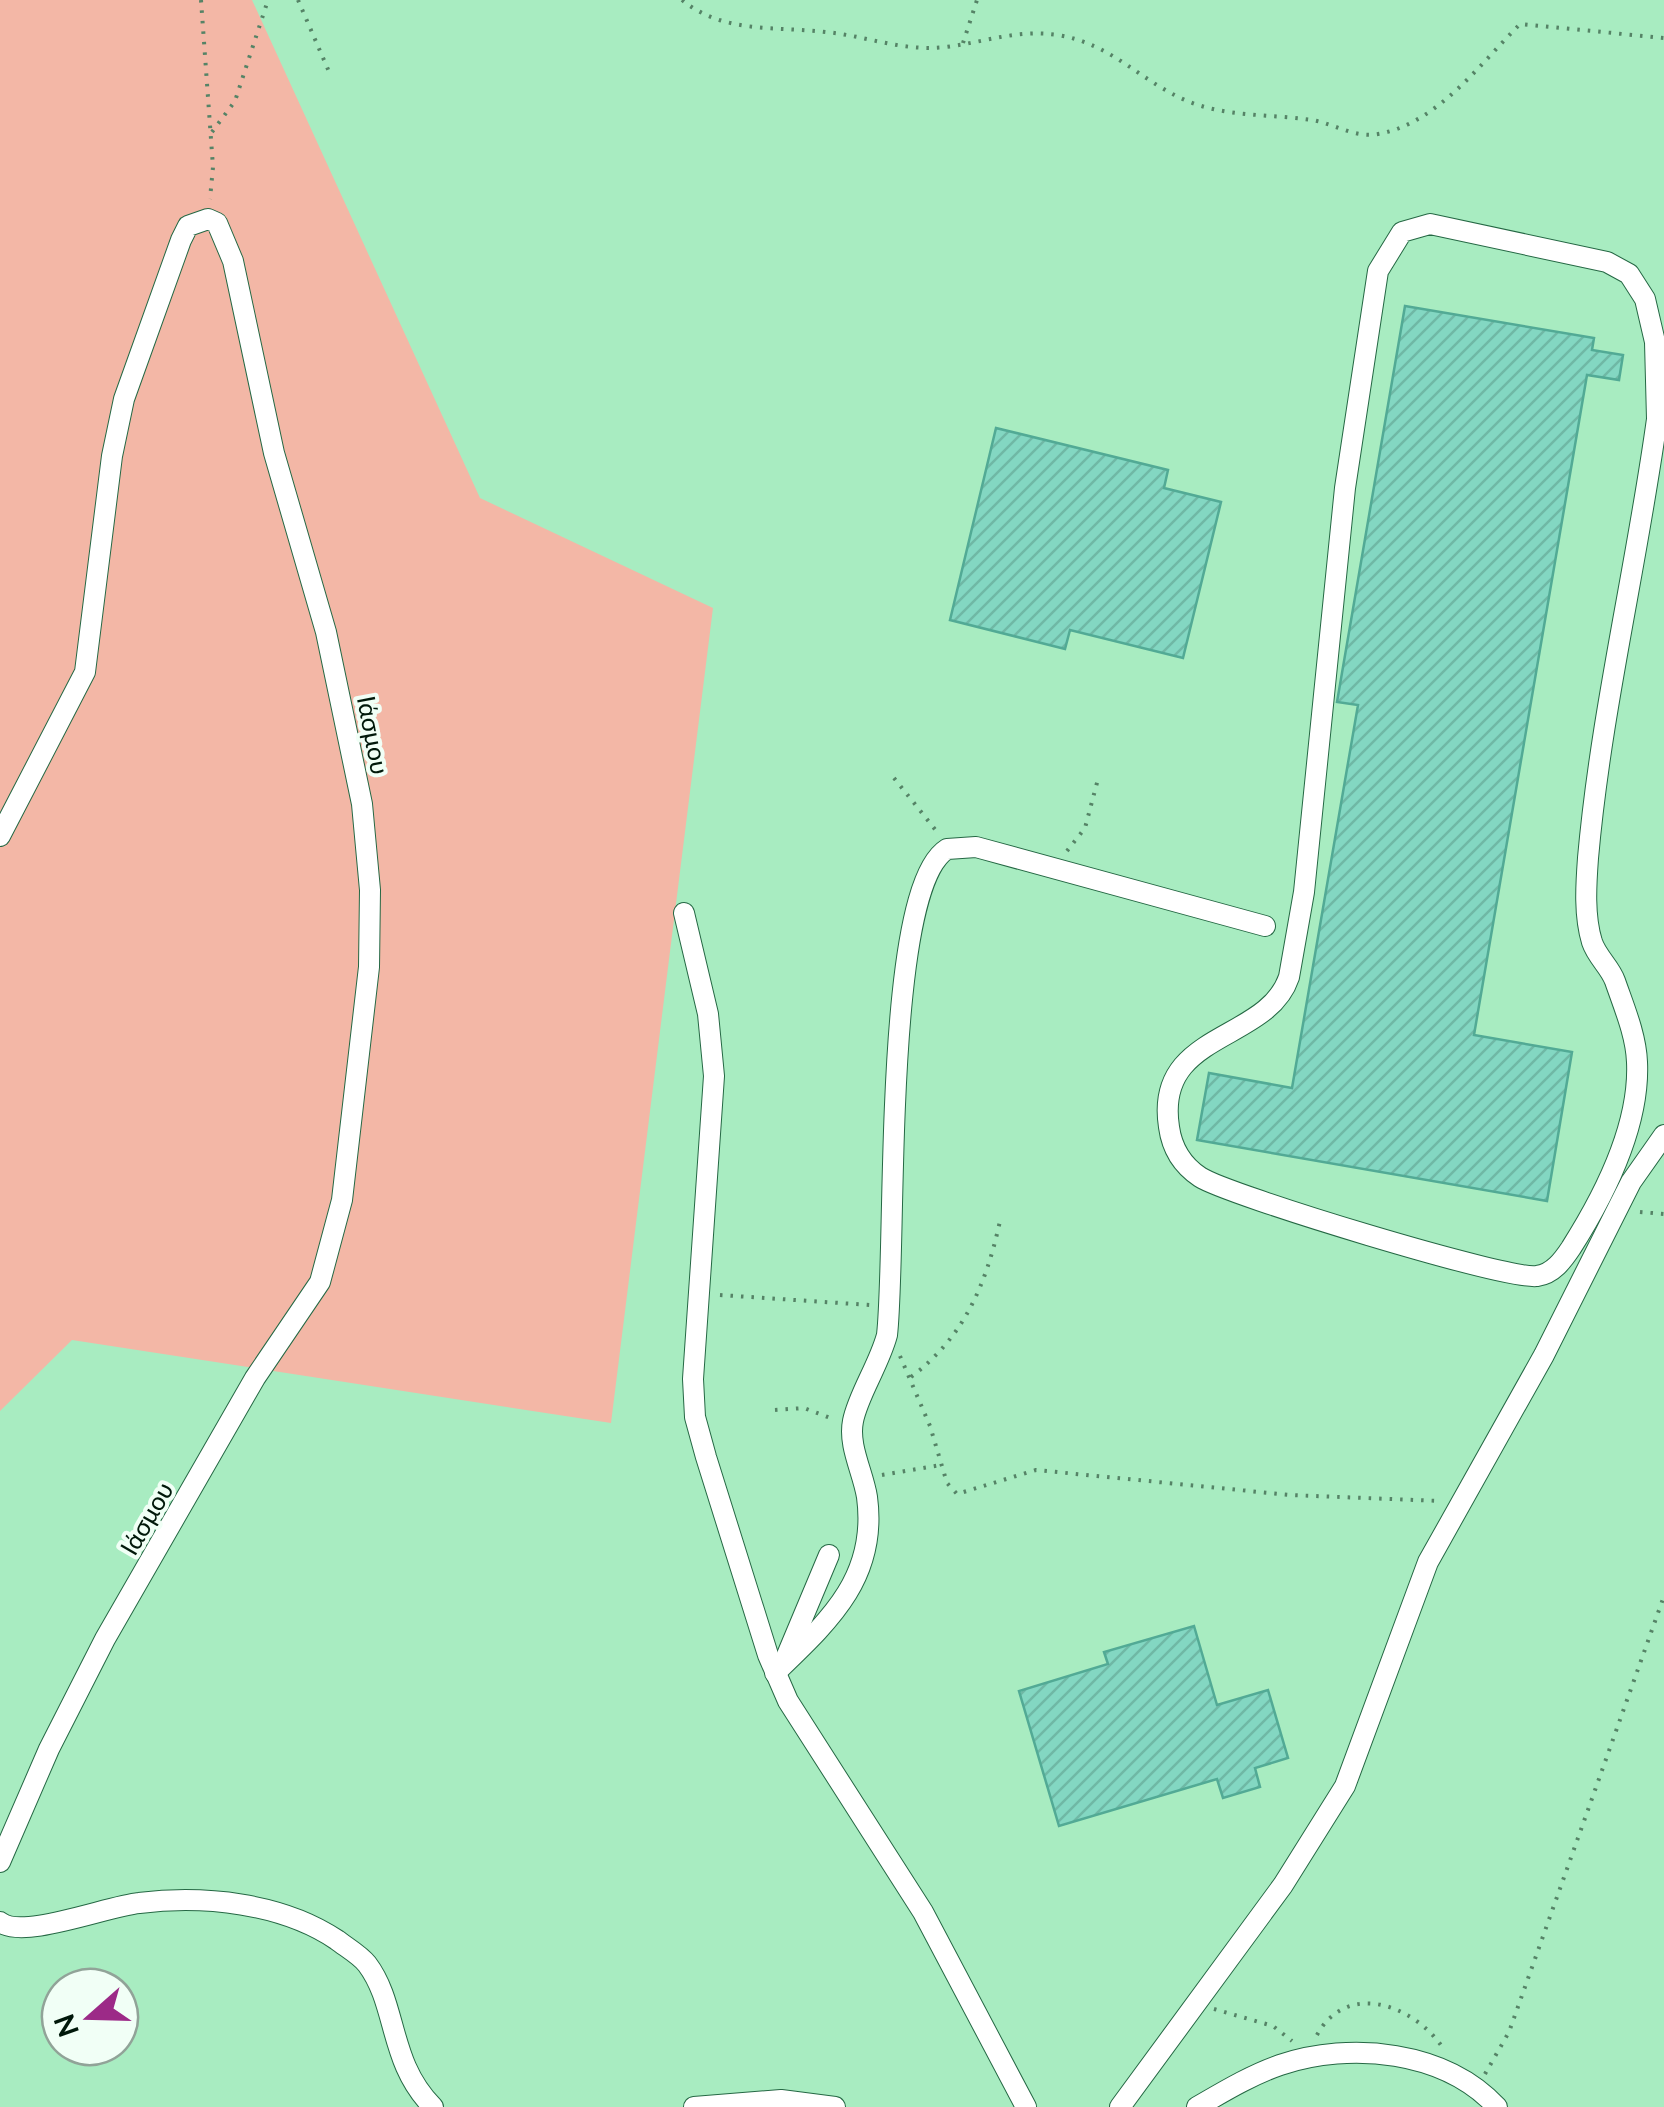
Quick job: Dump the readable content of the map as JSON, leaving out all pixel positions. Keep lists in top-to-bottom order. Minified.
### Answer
{"streets":{"street":["Ιάσμου"]},"north":"left"}
